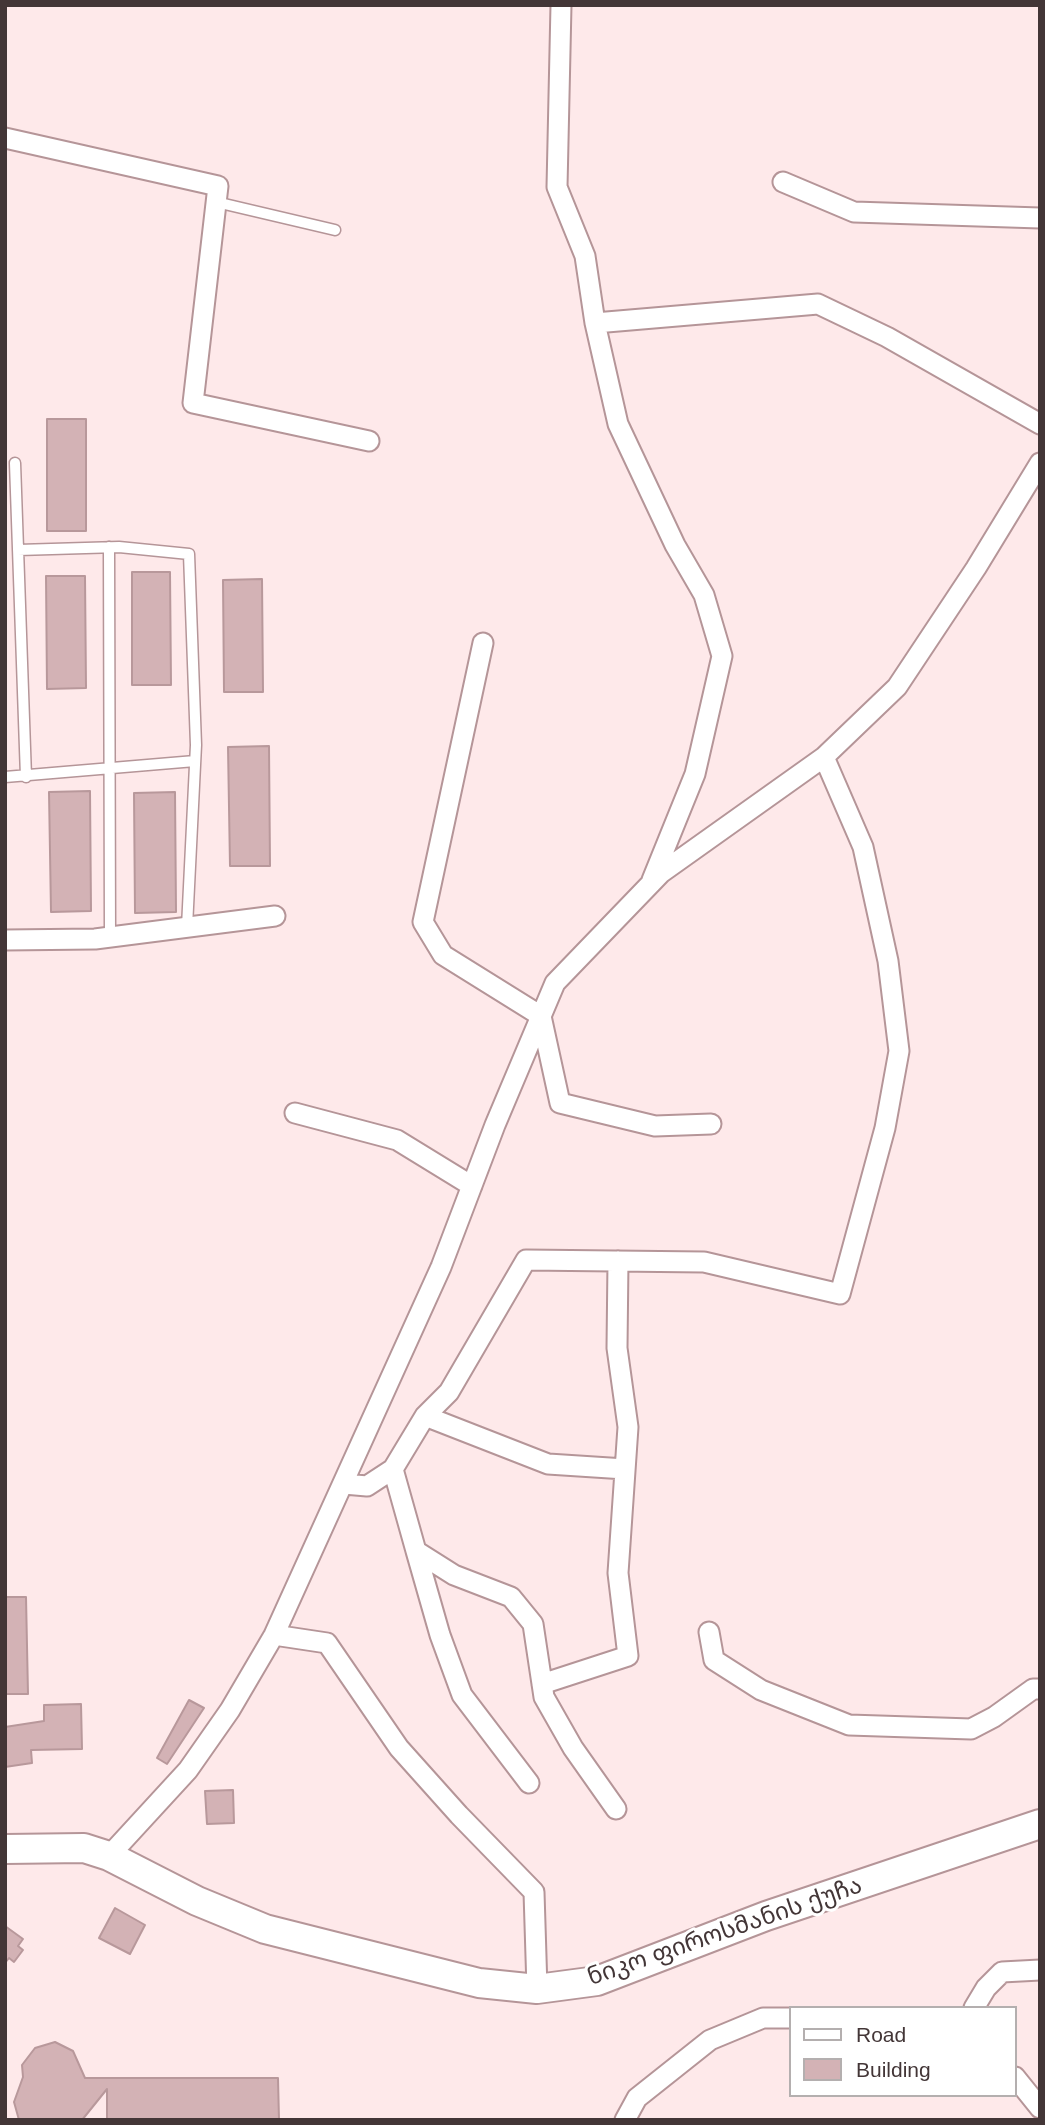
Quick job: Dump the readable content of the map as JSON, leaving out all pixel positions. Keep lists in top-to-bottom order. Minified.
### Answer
{"streets":{"main road":["ნიკო ფიროსმანის ქუჩა"]},"legend":["Road","Building"]}
